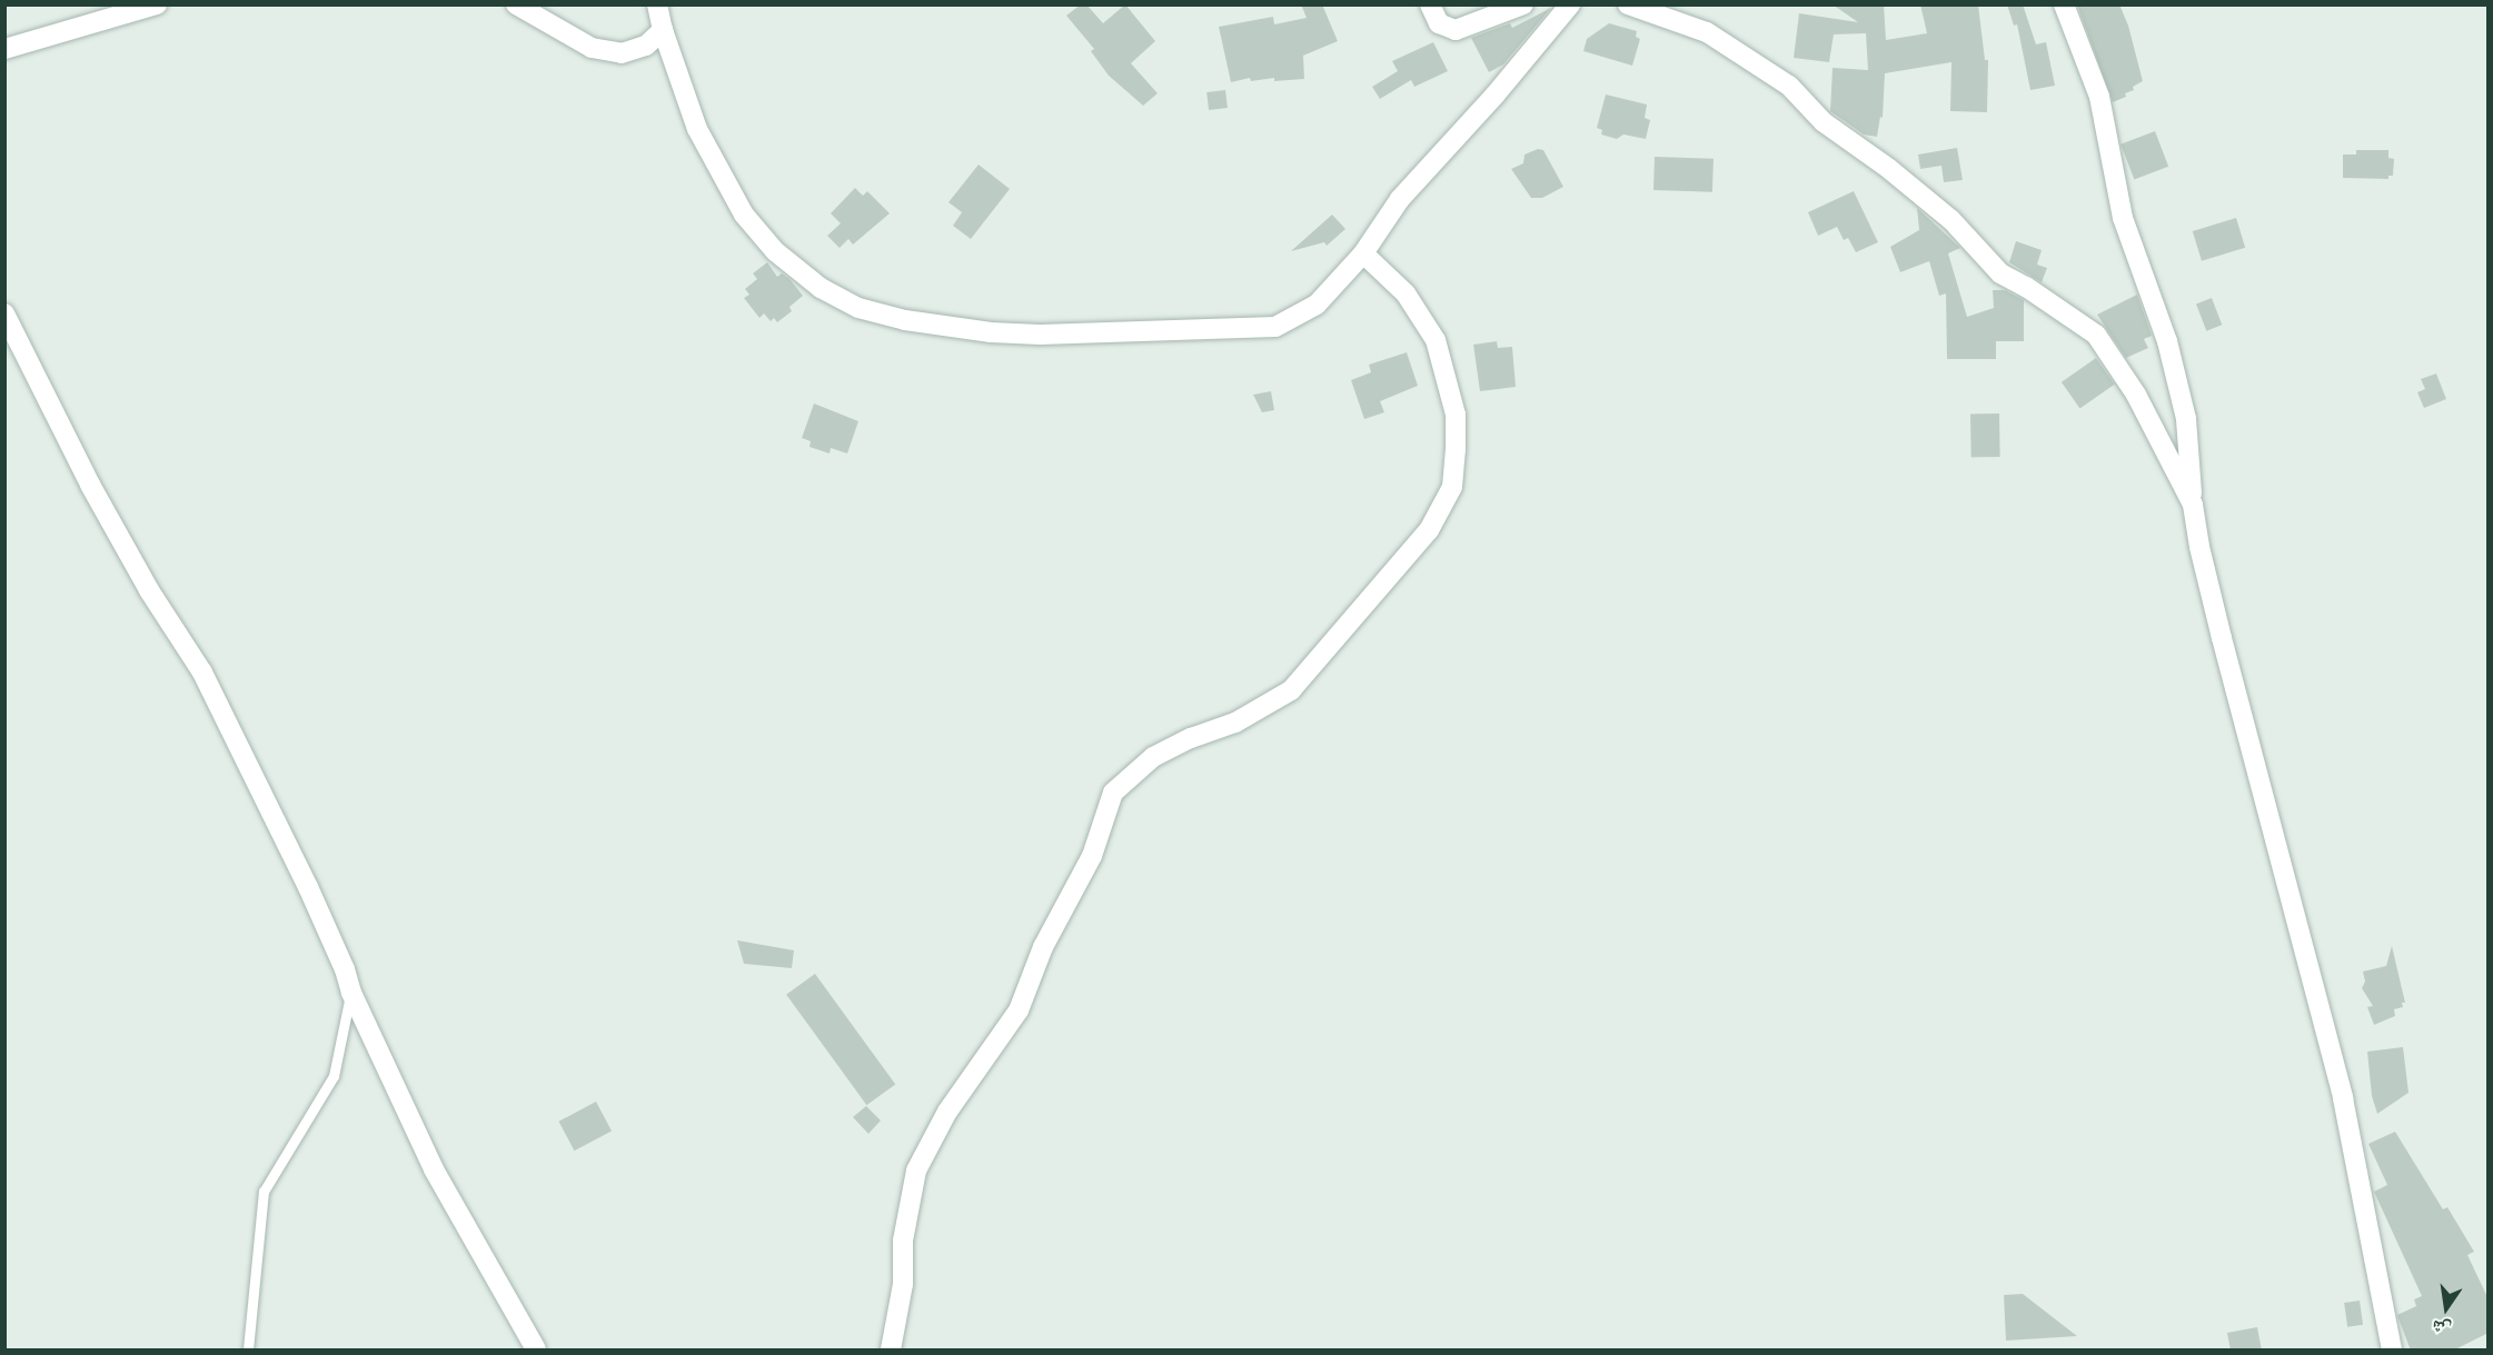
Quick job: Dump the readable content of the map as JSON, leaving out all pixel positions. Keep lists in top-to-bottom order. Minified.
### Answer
{"north":"bottom"}
